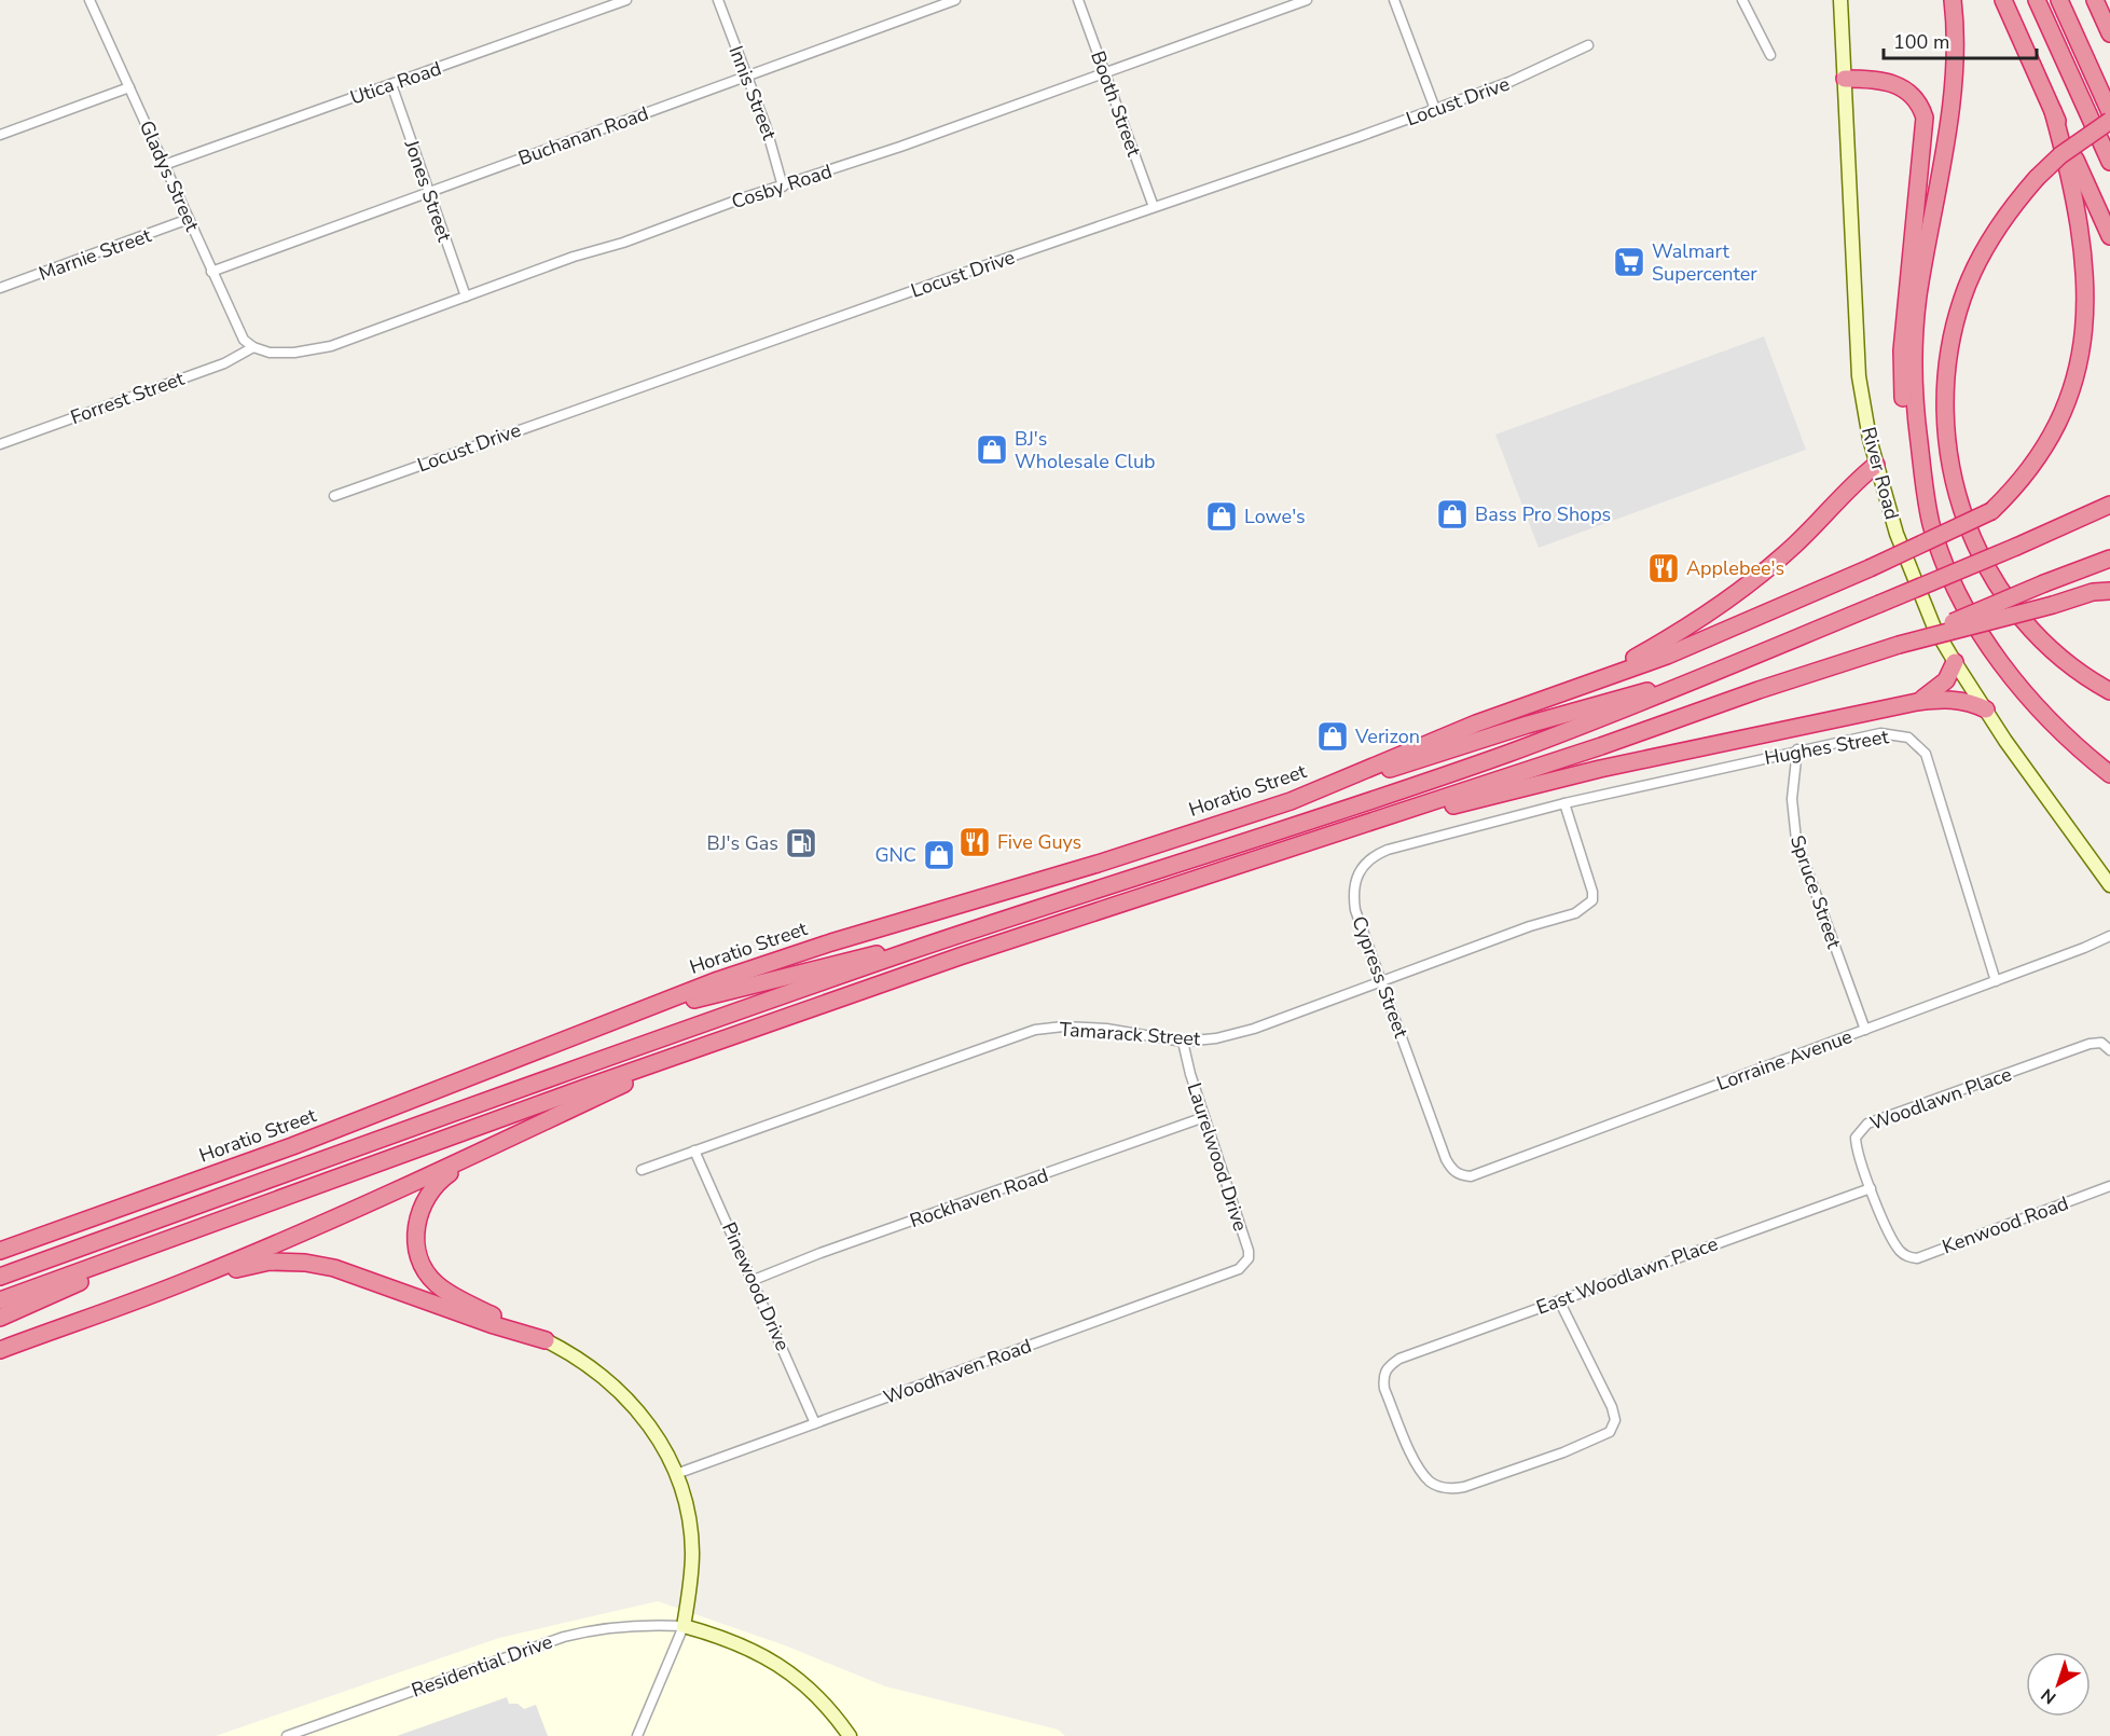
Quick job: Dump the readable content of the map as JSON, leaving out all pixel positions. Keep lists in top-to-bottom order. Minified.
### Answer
{"streets":{"highway":["Horatio Street"],"main road":["River Road"],"street":["Utica Road","Innis Street","Locust Drive","Booth Street","Buchanan Road","Gladys Street","Cosby Road","Jones Street","Marnie Street","Forrest Street","Hughes Street","Spruce Street","Cypress Street","Tamarack Street","Lorraine Avenue","Woodlawn Place","Laurelwood Drive","Rockhaven Road","Kenwood Road","East Woodlawn Place","Pinewood Drive","Woodhaven Road","Residential Drive"]},"crossings":[["Utica Road","Gladys Street"],["Utica Road","Jones Street"],["Innis Street","Buchanan Road"],["Innis Street","Cosby Road"],["Locust Drive","Booth Street"],["Booth Street","Cosby Road"],["Buchanan Road","Gladys Street"],["Buchanan Road","Jones Street"],["Gladys Street","Cosby Road"],["Gladys Street","Marnie Street"],["Gladys Street","Forrest Street"],["Cosby Road","Jones Street"],["Cosby Road","Forrest Street"],["Hughes Street","Spruce Street"],["Hughes Street","Cypress Street"],["Hughes Street","Tamarack Street"],["Hughes Street","Lorraine Avenue"],["Spruce Street","Lorraine Avenue"],["Cypress Street","Tamarack Street"],["Cypress Street","Lorraine Avenue"],["Tamarack Street","Laurelwood Drive"],["Tamarack Street","Pinewood Drive"],["Woodlawn Place","Kenwood Road"],["Woodlawn Place","East Woodlawn Place"],["Laurelwood Drive","Rockhaven Road"],["Laurelwood Drive","Woodhaven Road"],["Rockhaven Road","Pinewood Drive"],["Pinewood Drive","Woodhaven Road"]],"places":{"supermarket":["Walmart Supercenter"],"shop":["BJ's Wholesale Club","Bass Pro Shops","Lowe's","Verizon","GNC"],"restaurant":["Applebee's","Five Guys"],"fuel station":["BJ's Gas"]},"scale_bar":"100 m","north":"bottom left"}
